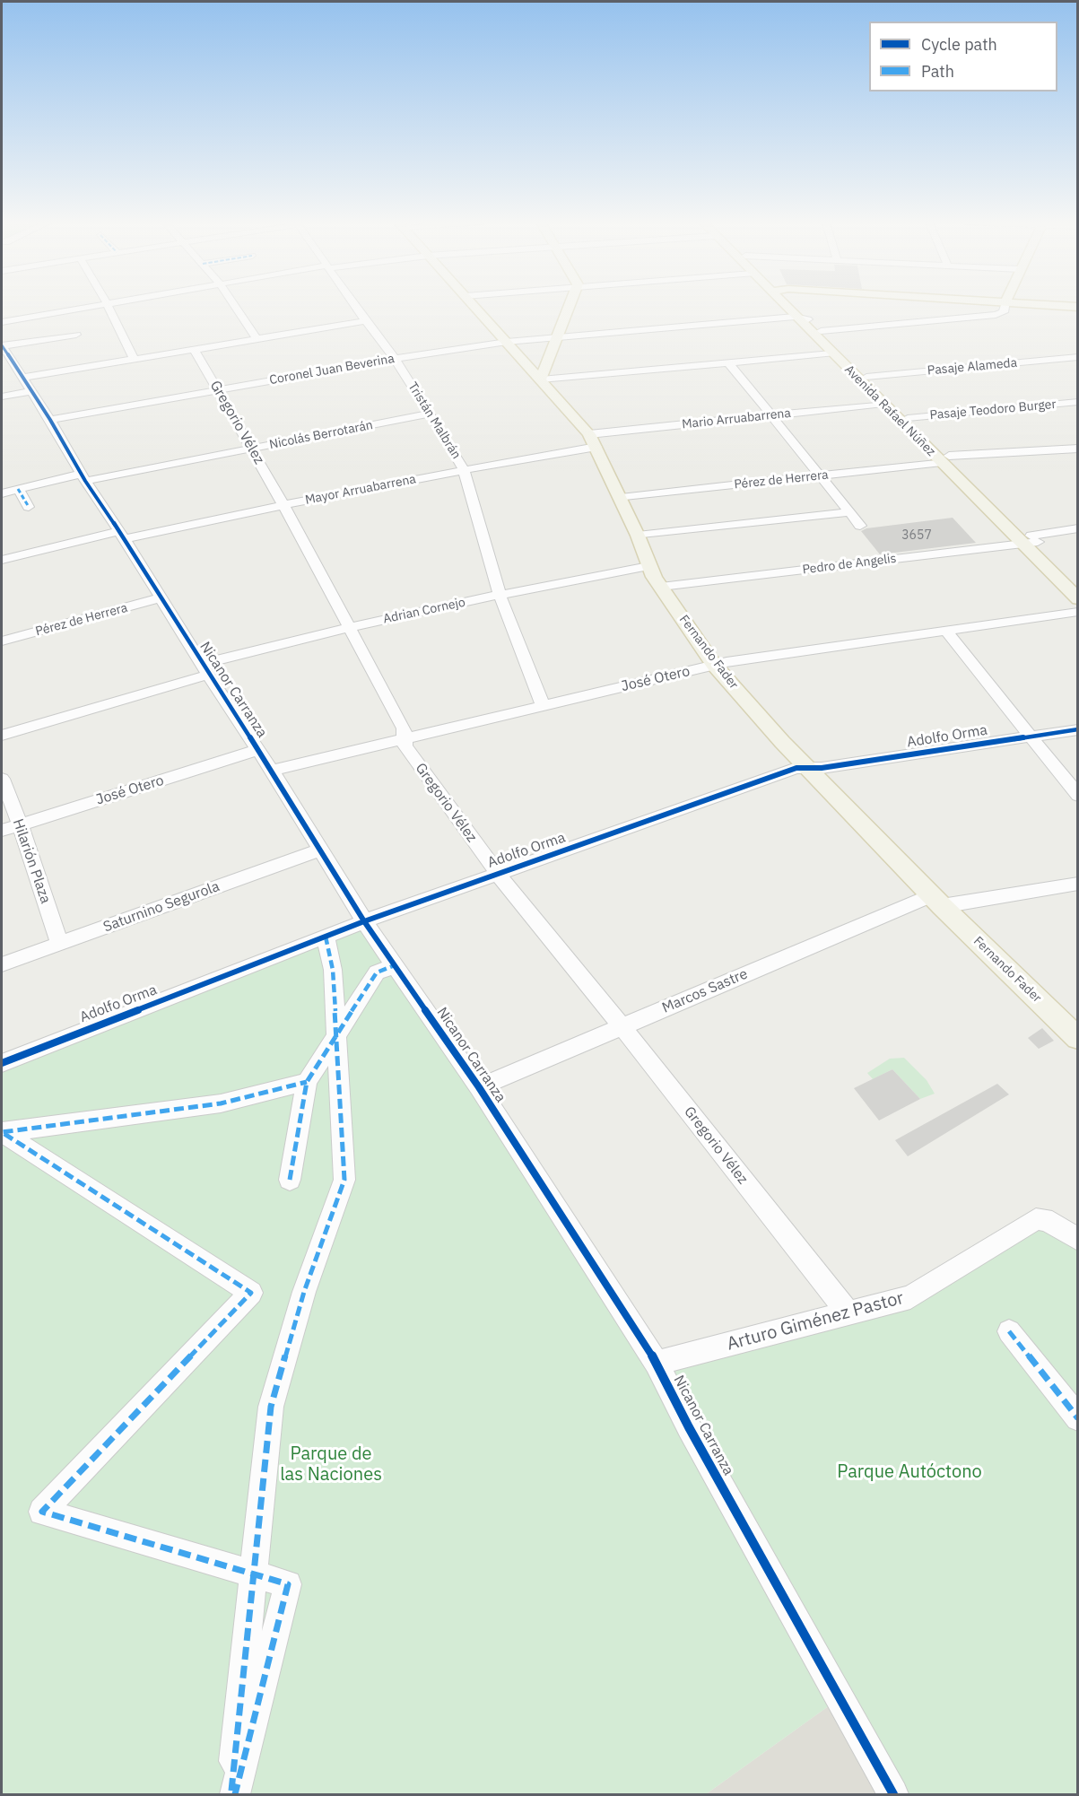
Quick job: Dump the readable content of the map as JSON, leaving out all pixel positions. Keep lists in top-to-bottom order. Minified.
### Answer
{"streets":{"main road":["Avenida Rafael Núñez","Fernando Fader"],"street":["Pasaje Alameda","Coronel Juan Beverina","Pasaje Teodoro Burger","Mario Arruabarrena","Tristán Malbrán","Gregorio Vélez","Nicolás Berrotarán","Pérez de Herrera","Mayor Arruabarrena","Pedro de Angelis","Adrian Cornejo","José Otero","Nicanor Carranza","Adolfo Orma","Hilarión Plaza","Saturnino Segurola","Marcos Sastre","Arturo Giménez Pastor"]},"crossings":[["Pasaje Alameda","Avenida Rafael Núñez"],["Coronel Juan Beverina","Avenida Rafael Núñez"],["Coronel Juan Beverina","Tristán Malbrán"],["Coronel Juan Beverina","Gregorio Vélez"],["Coronel Juan Beverina","Fernando Fader"],["Coronel Juan Beverina","Nicanor Carranza"],["Pasaje Teodoro Burger","Avenida Rafael Núñez"],["Avenida Rafael Núñez","Mario Arruabarrena"],["Avenida Rafael Núñez","Pérez de Herrera"],["Avenida Rafael Núñez","Pedro de Angelis"],["Mario Arruabarrena","Mayor Arruabarrena"],["Mario Arruabarrena","Fernando Fader"],["Tristán Malbrán","Nicolás Berrotarán"],["Tristán Malbrán","Mayor Arruabarrena"],["Tristán Malbrán","Adrian Cornejo"],["Tristán Malbrán","José Otero"],["Gregorio Vélez","Nicolás Berrotarán"],["Gregorio Vélez","Mayor Arruabarrena"],["Gregorio Vélez","Adrian Cornejo"],["Gregorio Vélez","José Otero"],["Gregorio Vélez","Adolfo Orma"],["Gregorio Vélez","Marcos Sastre"],["Gregorio Vélez","Arturo Giménez Pastor"],["Nicolás Berrotarán","Nicanor Carranza"],["Pérez de Herrera","Fernando Fader"],["Pérez de Herrera","Nicanor Carranza"],["Mayor Arruabarrena","Fernando Fader"],["Mayor Arruabarrena","Nicanor Carranza"],["Pedro de Angelis","Fernando Fader"],["Adrian Cornejo","Fernando Fader"],["Adrian Cornejo","Nicanor Carranza"],["Fernando Fader","José Otero"],["Fernando Fader","Adolfo Orma"],["Fernando Fader","Marcos Sastre"],["José Otero","Nicanor Carranza"],["José Otero","Hilarión Plaza"],["Nicanor Carranza","Adolfo Orma"],["Nicanor Carranza","Saturnino Segurola"],["Nicanor Carranza","Marcos Sastre"],["Nicanor Carranza","Arturo Giménez Pastor"],["Hilarión Plaza","Saturnino Segurola"]],"parks":["Parque de las Naciones","Parque Autóctono"],"house_numbers":["3657"],"legend":["Cycle path","Path"]}
